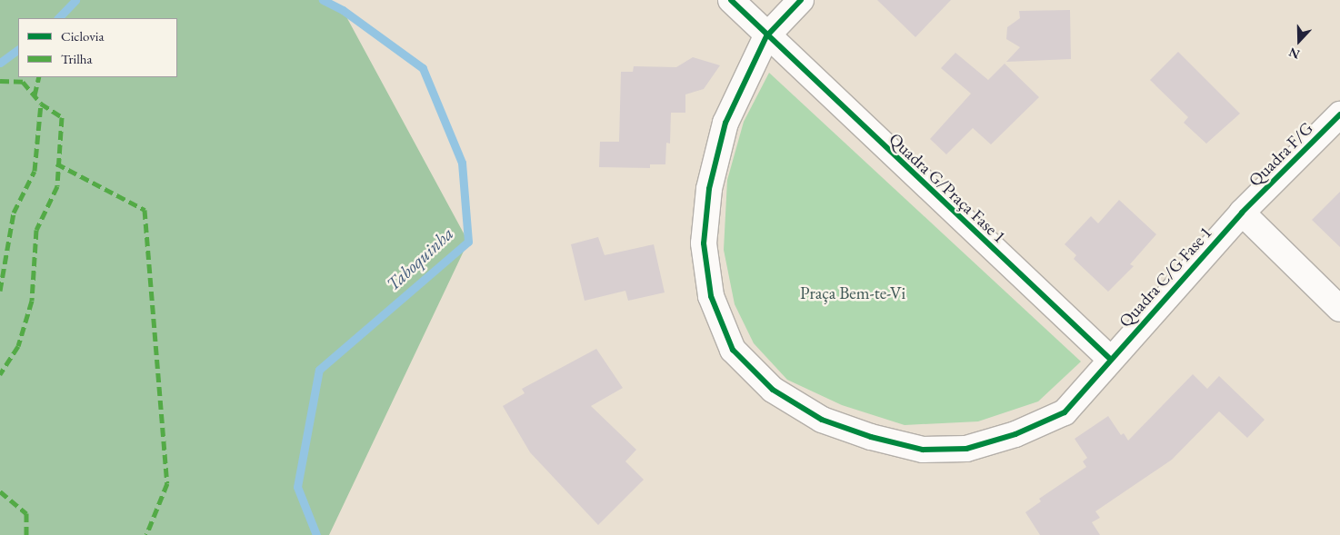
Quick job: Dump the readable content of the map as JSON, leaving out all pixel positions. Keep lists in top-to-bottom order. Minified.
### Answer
{"streets":{"street":["Quadra F/G","Quadra G/Praça Fase 1","Quadra C/G Fase 1"]},"crossings":[["Quadra F/G","Quadra C/G Fase 1"],["Quadra G/Praça Fase 1","Quadra C/G Fase 1"]],"water":["Taboquinha"],"parks":["Praça Bem-te-Vi"],"legend":["Ciclovia","Trilha"],"north":"bottom"}
